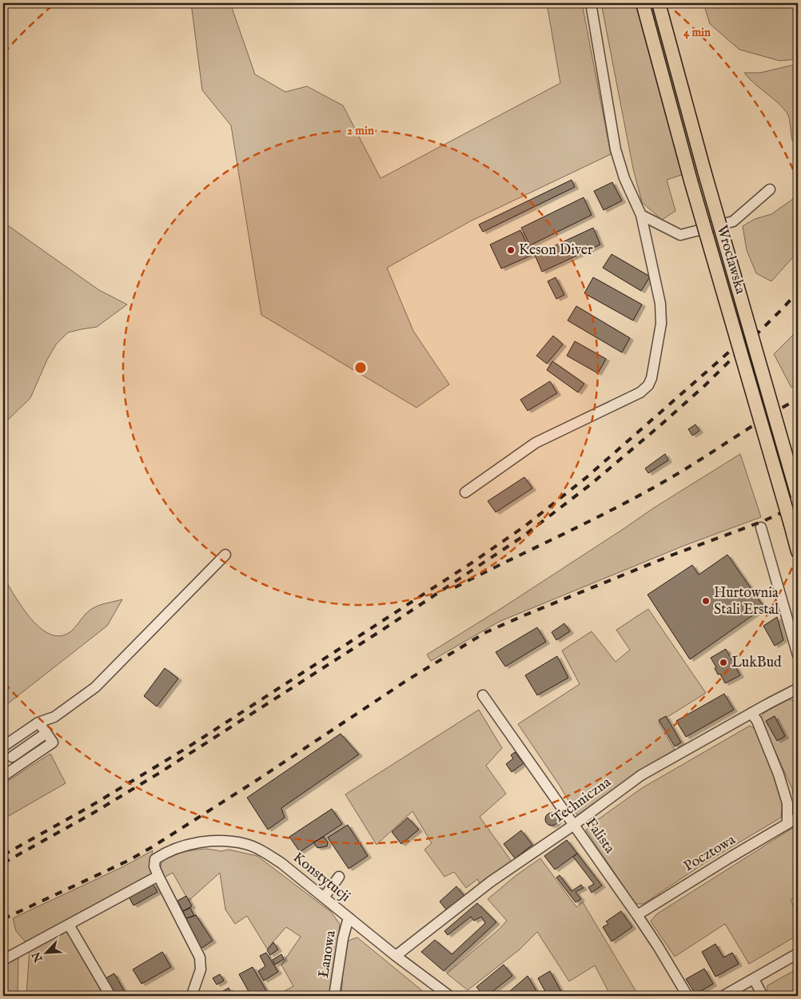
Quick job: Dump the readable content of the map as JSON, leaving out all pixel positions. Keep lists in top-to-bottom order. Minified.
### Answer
{"streets":{"main road":["Wrocławska"],"street":["Techniczna","Falista","Pocztowa","Konstytucji","Łanowa"]},"crossings":[["Techniczna","Falista"],["Techniczna","Konstytucji"],["Falista","Pocztowa"],["Konstytucji","Łanowa"]],"places":["Keson Diver","Hurtownia Stali Erstal","LukBud"],"north":"bottom left","rings":["4 min","2 min"]}
